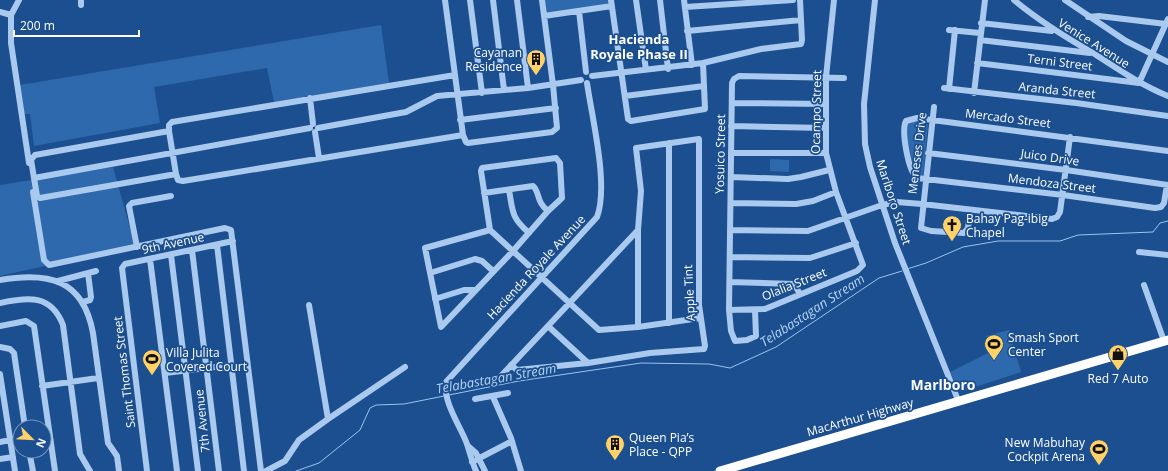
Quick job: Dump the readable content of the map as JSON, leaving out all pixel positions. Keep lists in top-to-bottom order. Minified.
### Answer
{"streets":{"highway":["MacArthur Highway"],"street":["Venice Avenue","Terni Street","Aranda Street","Ocampo Street","Mercado Street","Meneses Drive","Yosuico Street","Juico Drive","Mendoza Street","Marlboro Street","9th Avenue","Hacienda Royale Avenue","Olalia Street","Apple Tint","Saint Thomas Street","7th Avenue"]},"crossings":[["Venice Avenue","Terni Street"],["Ocampo Street","Yosuico Street"],["Ocampo Street","Olalia Street"],["Mercado Street","Meneses Drive"],["Mercado Street","Mendoza Street"],["Meneses Drive","Juico Drive"],["Meneses Drive","Mendoza Street"],["Yosuico Street","Olalia Street"],["Juico Drive","Mendoza Street"],["Marlboro Street","MacArthur Highway"],["9th Avenue","Saint Thomas Street"],["9th Avenue","7th Avenue"]],"districts":["Hacienda Royale Phase II","Marlboro"],"water":["Telabastagan Stream"],"places":{"building":["Cayanan Residence","Queen Pia’s Place - QPP"],"church":["Bahay Pag-ibig Chapel"],"sports":["Smash Sport Center","Villa Julita Covered Court","New Mabuhay Cockpit Arena"],"shop":["Red 7 Auto"]},"scale_bar":"200 m","north":"bottom right"}
